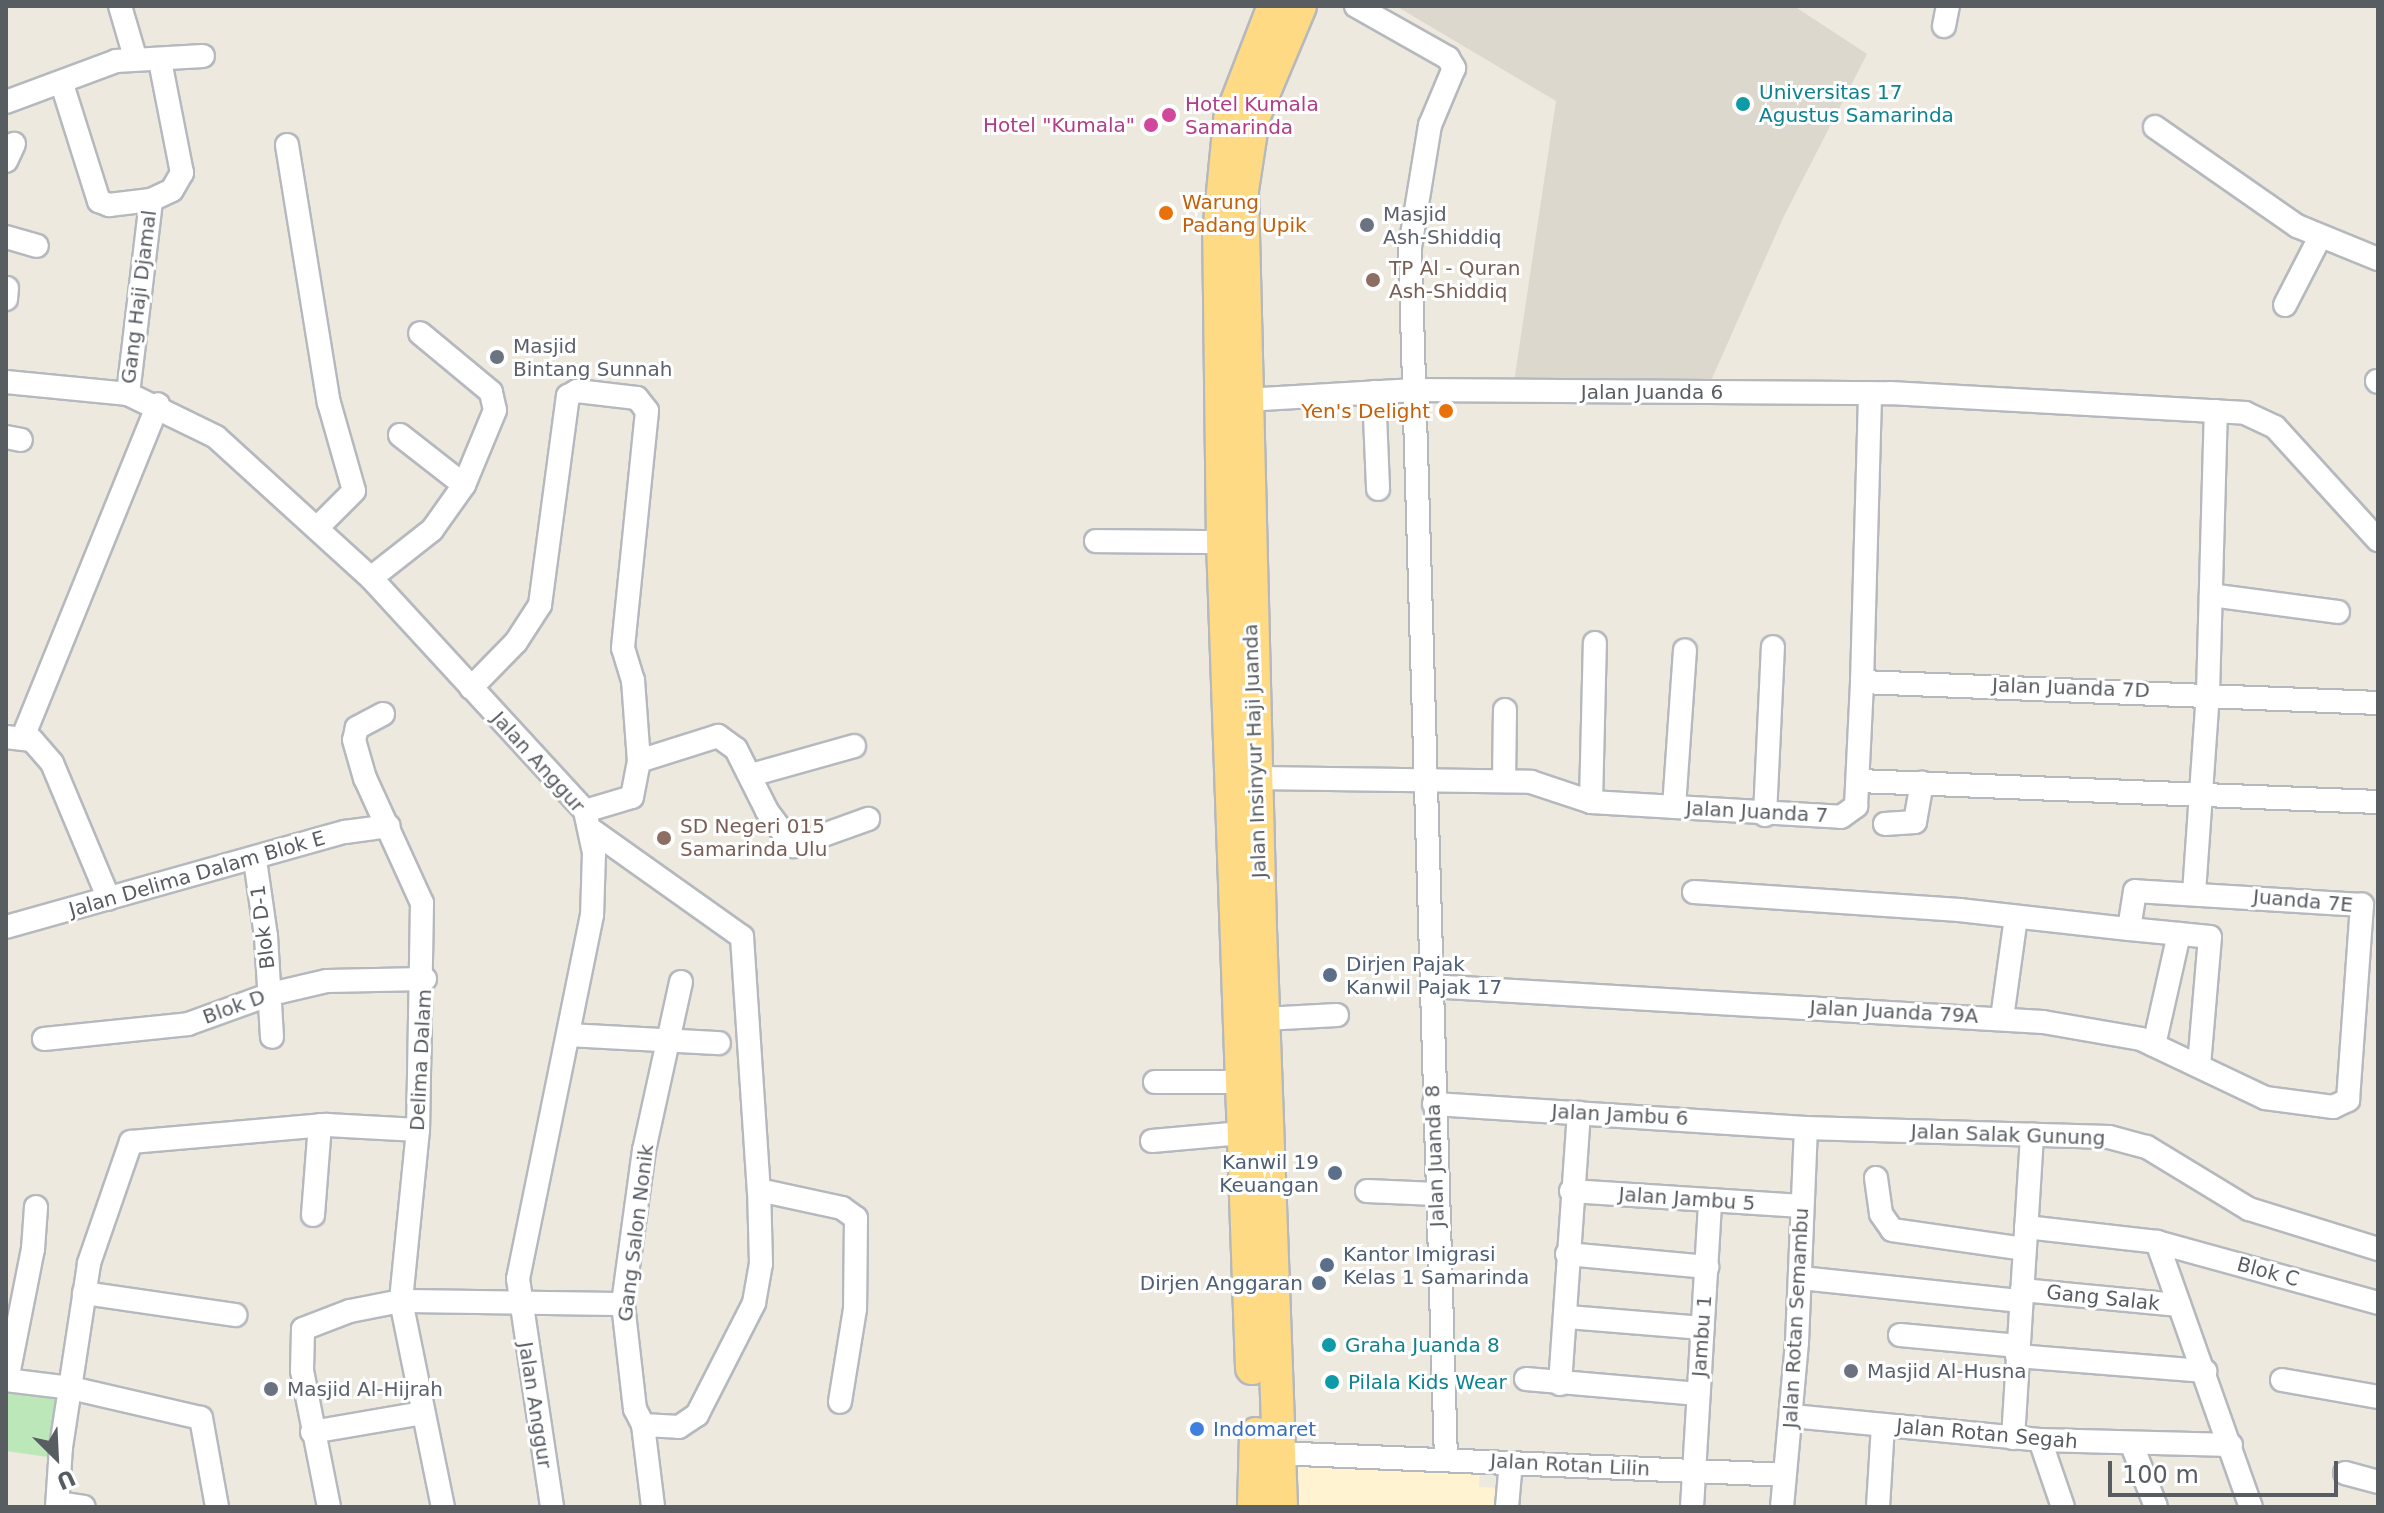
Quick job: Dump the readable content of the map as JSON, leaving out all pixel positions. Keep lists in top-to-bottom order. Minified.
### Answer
{"streets":{"highway":["Jalan Insinyur Haji Juanda"],"street":["Gang Haji Djamal","Jalan Juanda 6","Jalan Juanda 7D","Jalan Anggur","Jalan Juanda 7","Jalan Delima Dalam Blok E","Juanda 7E","Blok D-1","Blok D","Jalan Juanda 79A","Delima Dalam","Jalan Jambu 6","Jalan Salak Gunung","Jalan Juanda 8","Jalan Jambu 5","Gang Salon Nonik","Blok C","Gang Salak","Jalan Rotan Semambu","Jambu 1","Jalan Rotan Segah","Jalan Rotan Lilin"]},"crossings":[["Gang Haji Djamal","Jalan Anggur"],["Jalan Juanda 6","Jalan Insinyur Haji Juanda"],["Jalan Insinyur Haji Juanda","Jalan Juanda 7"],["Jalan Juanda 7","Jalan Juanda 8"],["Jalan Delima Dalam Blok E","Blok D-1"],["Jalan Delima Dalam Blok E","Delima Dalam"],["Juanda 7E","Jalan Juanda 79A"],["Blok D-1","Blok D"],["Blok D","Delima Dalam"],["Jalan Juanda 79A","Jalan Juanda 8"],["Jalan Jambu 6","Jalan Salak Gunung"],["Jalan Jambu 6","Jalan Juanda 8"],["Jalan Jambu 6","Jalan Rotan Semambu"],["Jalan Salak Gunung","Jalan Rotan Semambu"],["Jalan Juanda 8","Jalan Rotan Lilin"],["Jalan Jambu 5","Jalan Rotan Semambu"],["Jalan Jambu 5","Jambu 1"],["Gang Salak","Jalan Rotan Semambu"],["Gang Salak","Jalan Rotan Segah"],["Jalan Rotan Semambu","Jalan Rotan Segah"],["Jalan Rotan Semambu","Jalan Rotan Lilin"],["Jambu 1","Jalan Rotan Lilin"]],"places":["Universitas 17 Agustus Samarinda","Hotel Kumala Samarinda","Hotel \"Kumala\"","Warung Padang Upik","Masjid Ash-Shiddiq","TP Al - Quran Ash-Shiddiq","Masjid Bintang Sunnah","Yen's Delight","SD Negeri 015 Samarinda Ulu","Dirjen Pajak Kanwil Pajak 17","Kanwil 19 Keuangan","Kantor Imigrasi Kelas 1 Samarinda","Dirjen Anggaran","Graha Juanda 8","Masjid Al-Husna","Pilala Kids Wear","Masjid Al-Hijrah","Indomaret"],"scale_bar":"100 m","north":"bottom right"}
